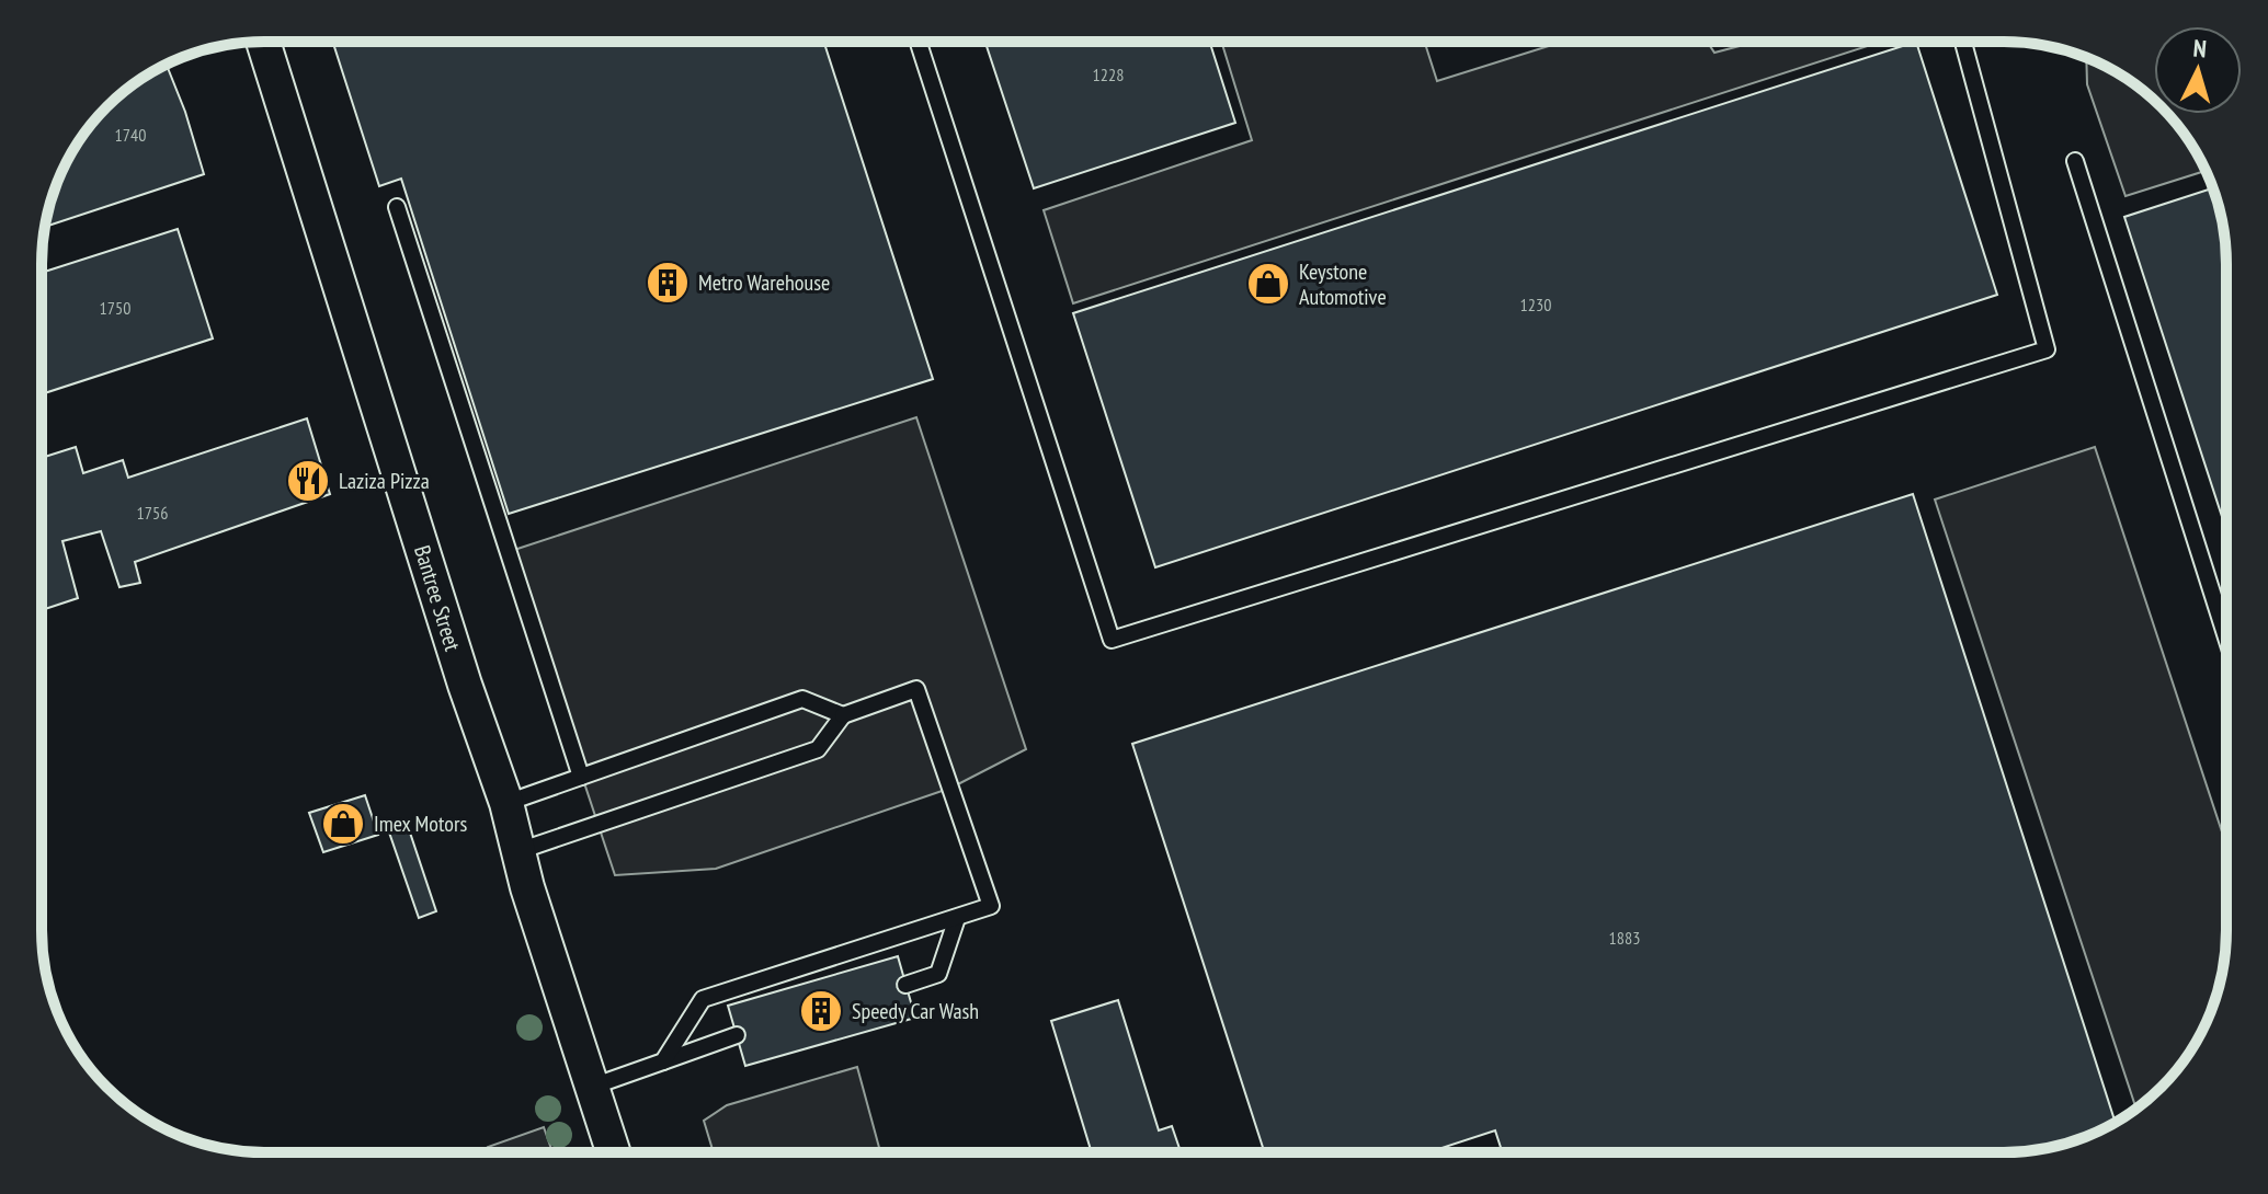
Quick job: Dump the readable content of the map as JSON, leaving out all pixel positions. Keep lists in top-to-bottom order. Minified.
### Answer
{"streets":{"street":["Bantree Street"]},"places":{"building":["Metro Warehouse","Speedy Car Wash"],"shop":["Keystone Automotive","Imex Motors"],"restaurant":["Laziza Pizza"]},"house_numbers":["1228","1740","1230","1750","1756","1883"],"north":"top"}
